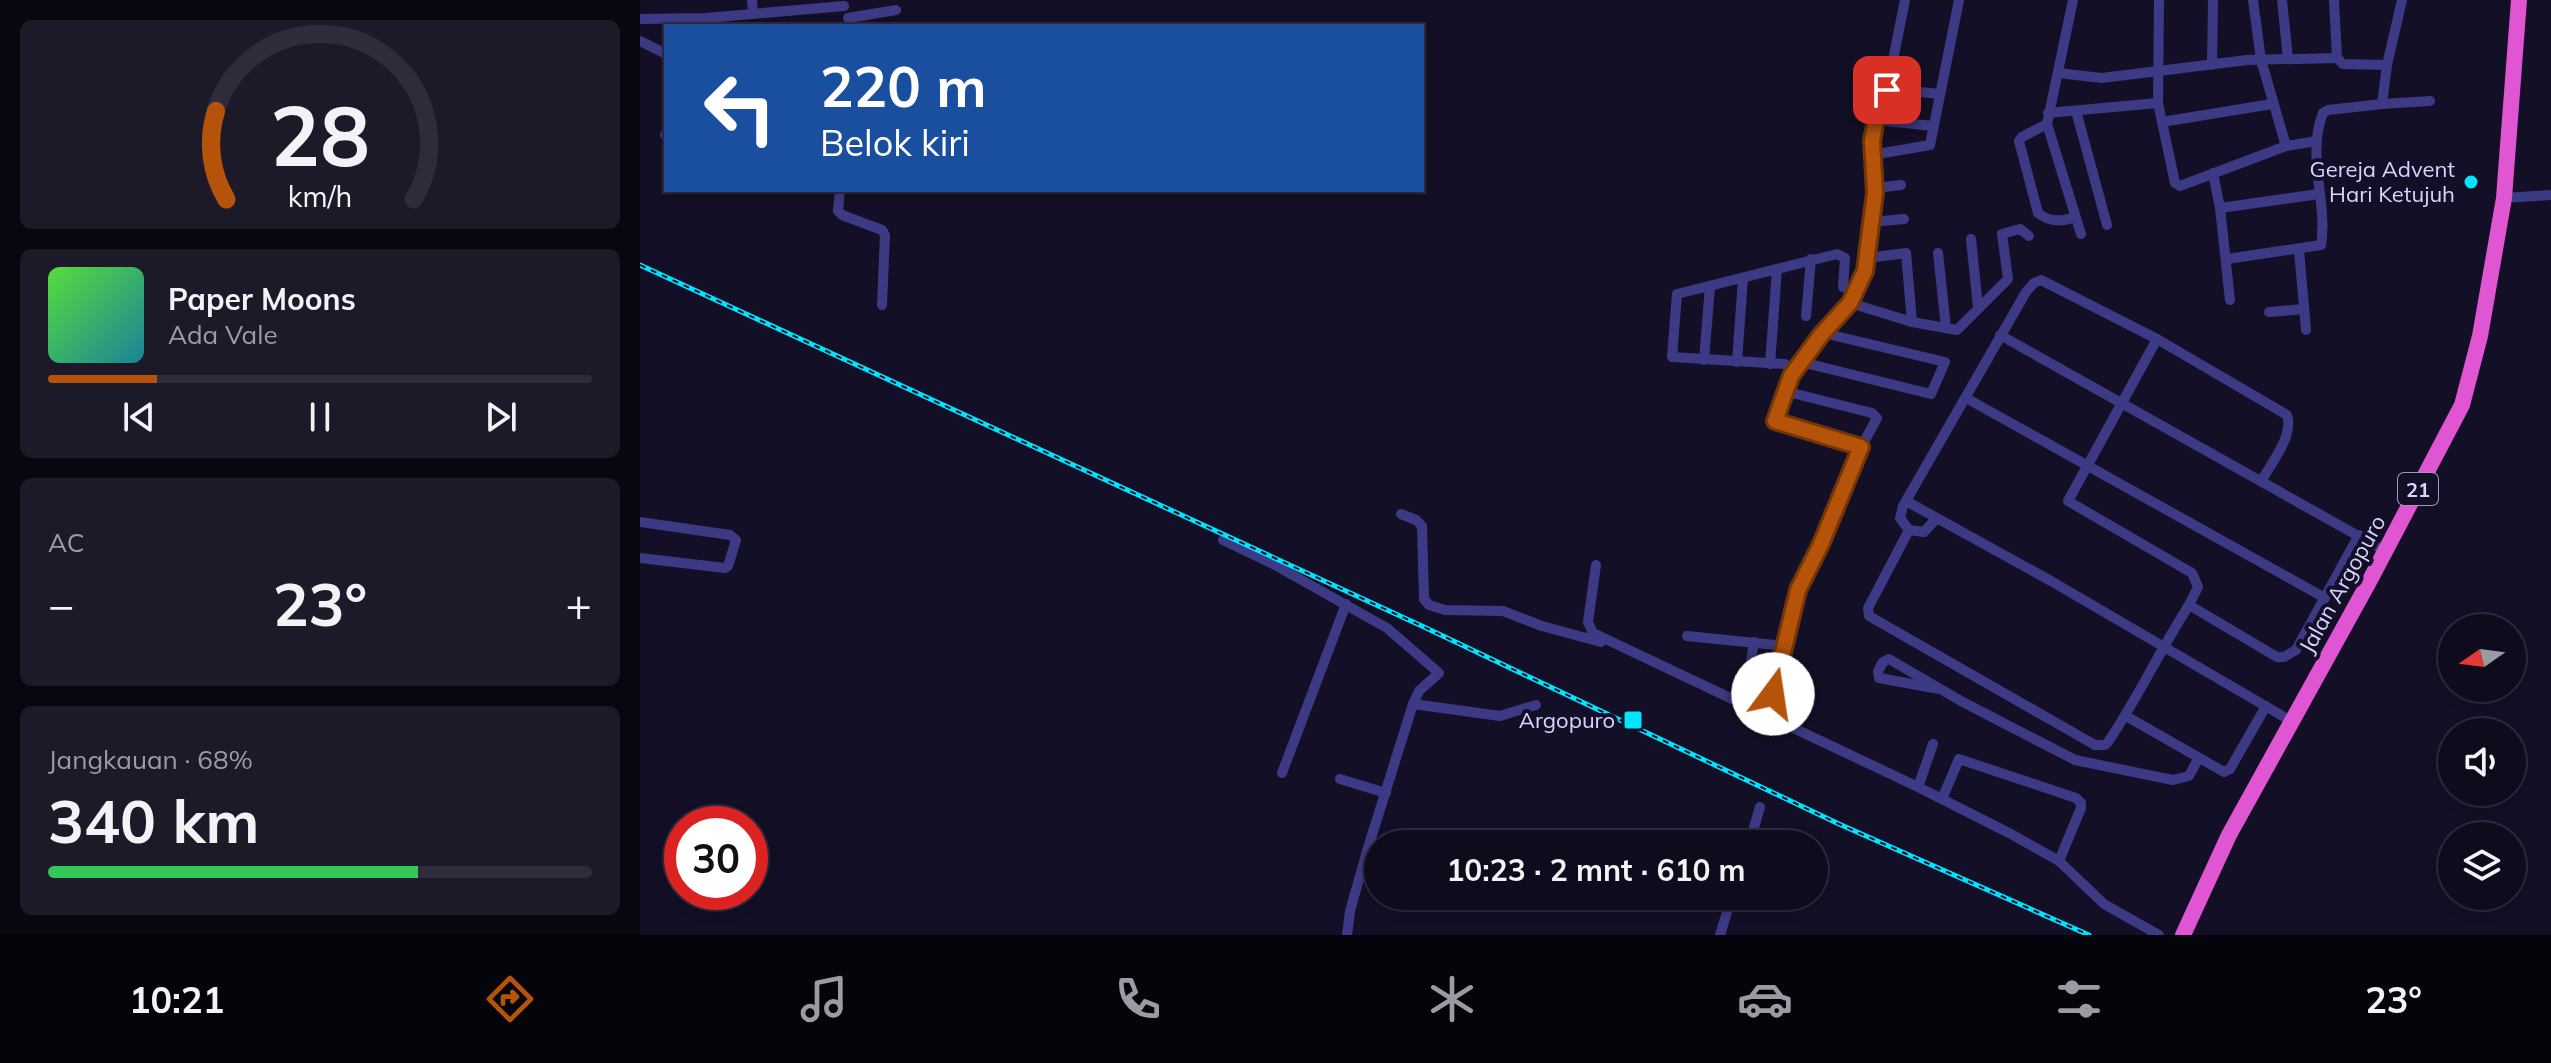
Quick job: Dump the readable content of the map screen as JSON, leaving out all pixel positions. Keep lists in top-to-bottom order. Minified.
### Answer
{"streets":{"highway":["21","Jalan Argopuro"]},"places":{"other":["Gereja Advent Hari Ketujuh"],"transit":["Argopuro"]},"north":"left","page":{"turn":["220 m","Belok kiri"],"song":["Paper Moons","Ada Vale"],"tile":["AC",["Jangkauan · 68%","340 km"]],"heat":["−","23°","+"],"limit":"30","trip":"10:23 · 2 mnt · 610 m","tabs":["10:21","23°"],"gauge":["28","km/h"]}}
